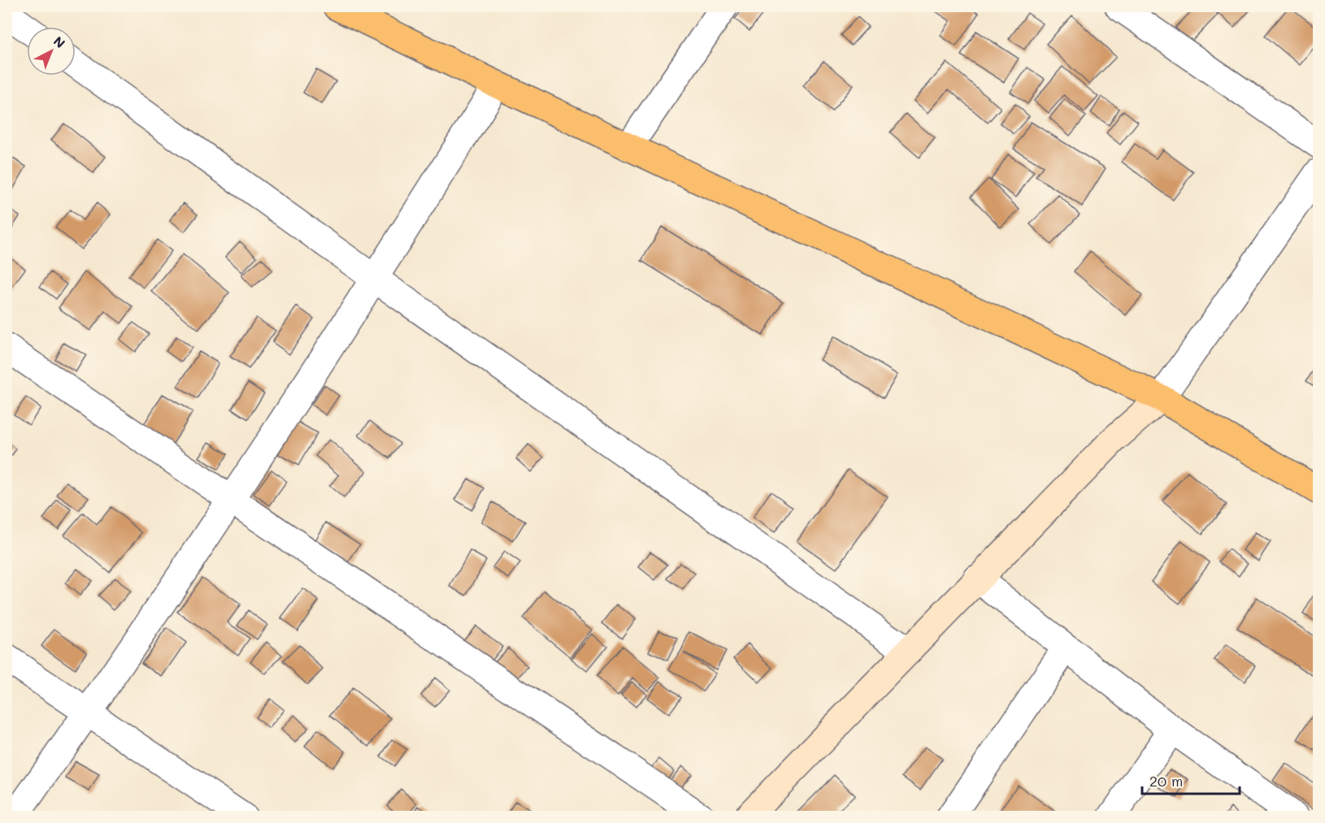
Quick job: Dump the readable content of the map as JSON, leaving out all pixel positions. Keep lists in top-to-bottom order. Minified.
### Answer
{"scale_bar":"20 m","north":"top right"}
